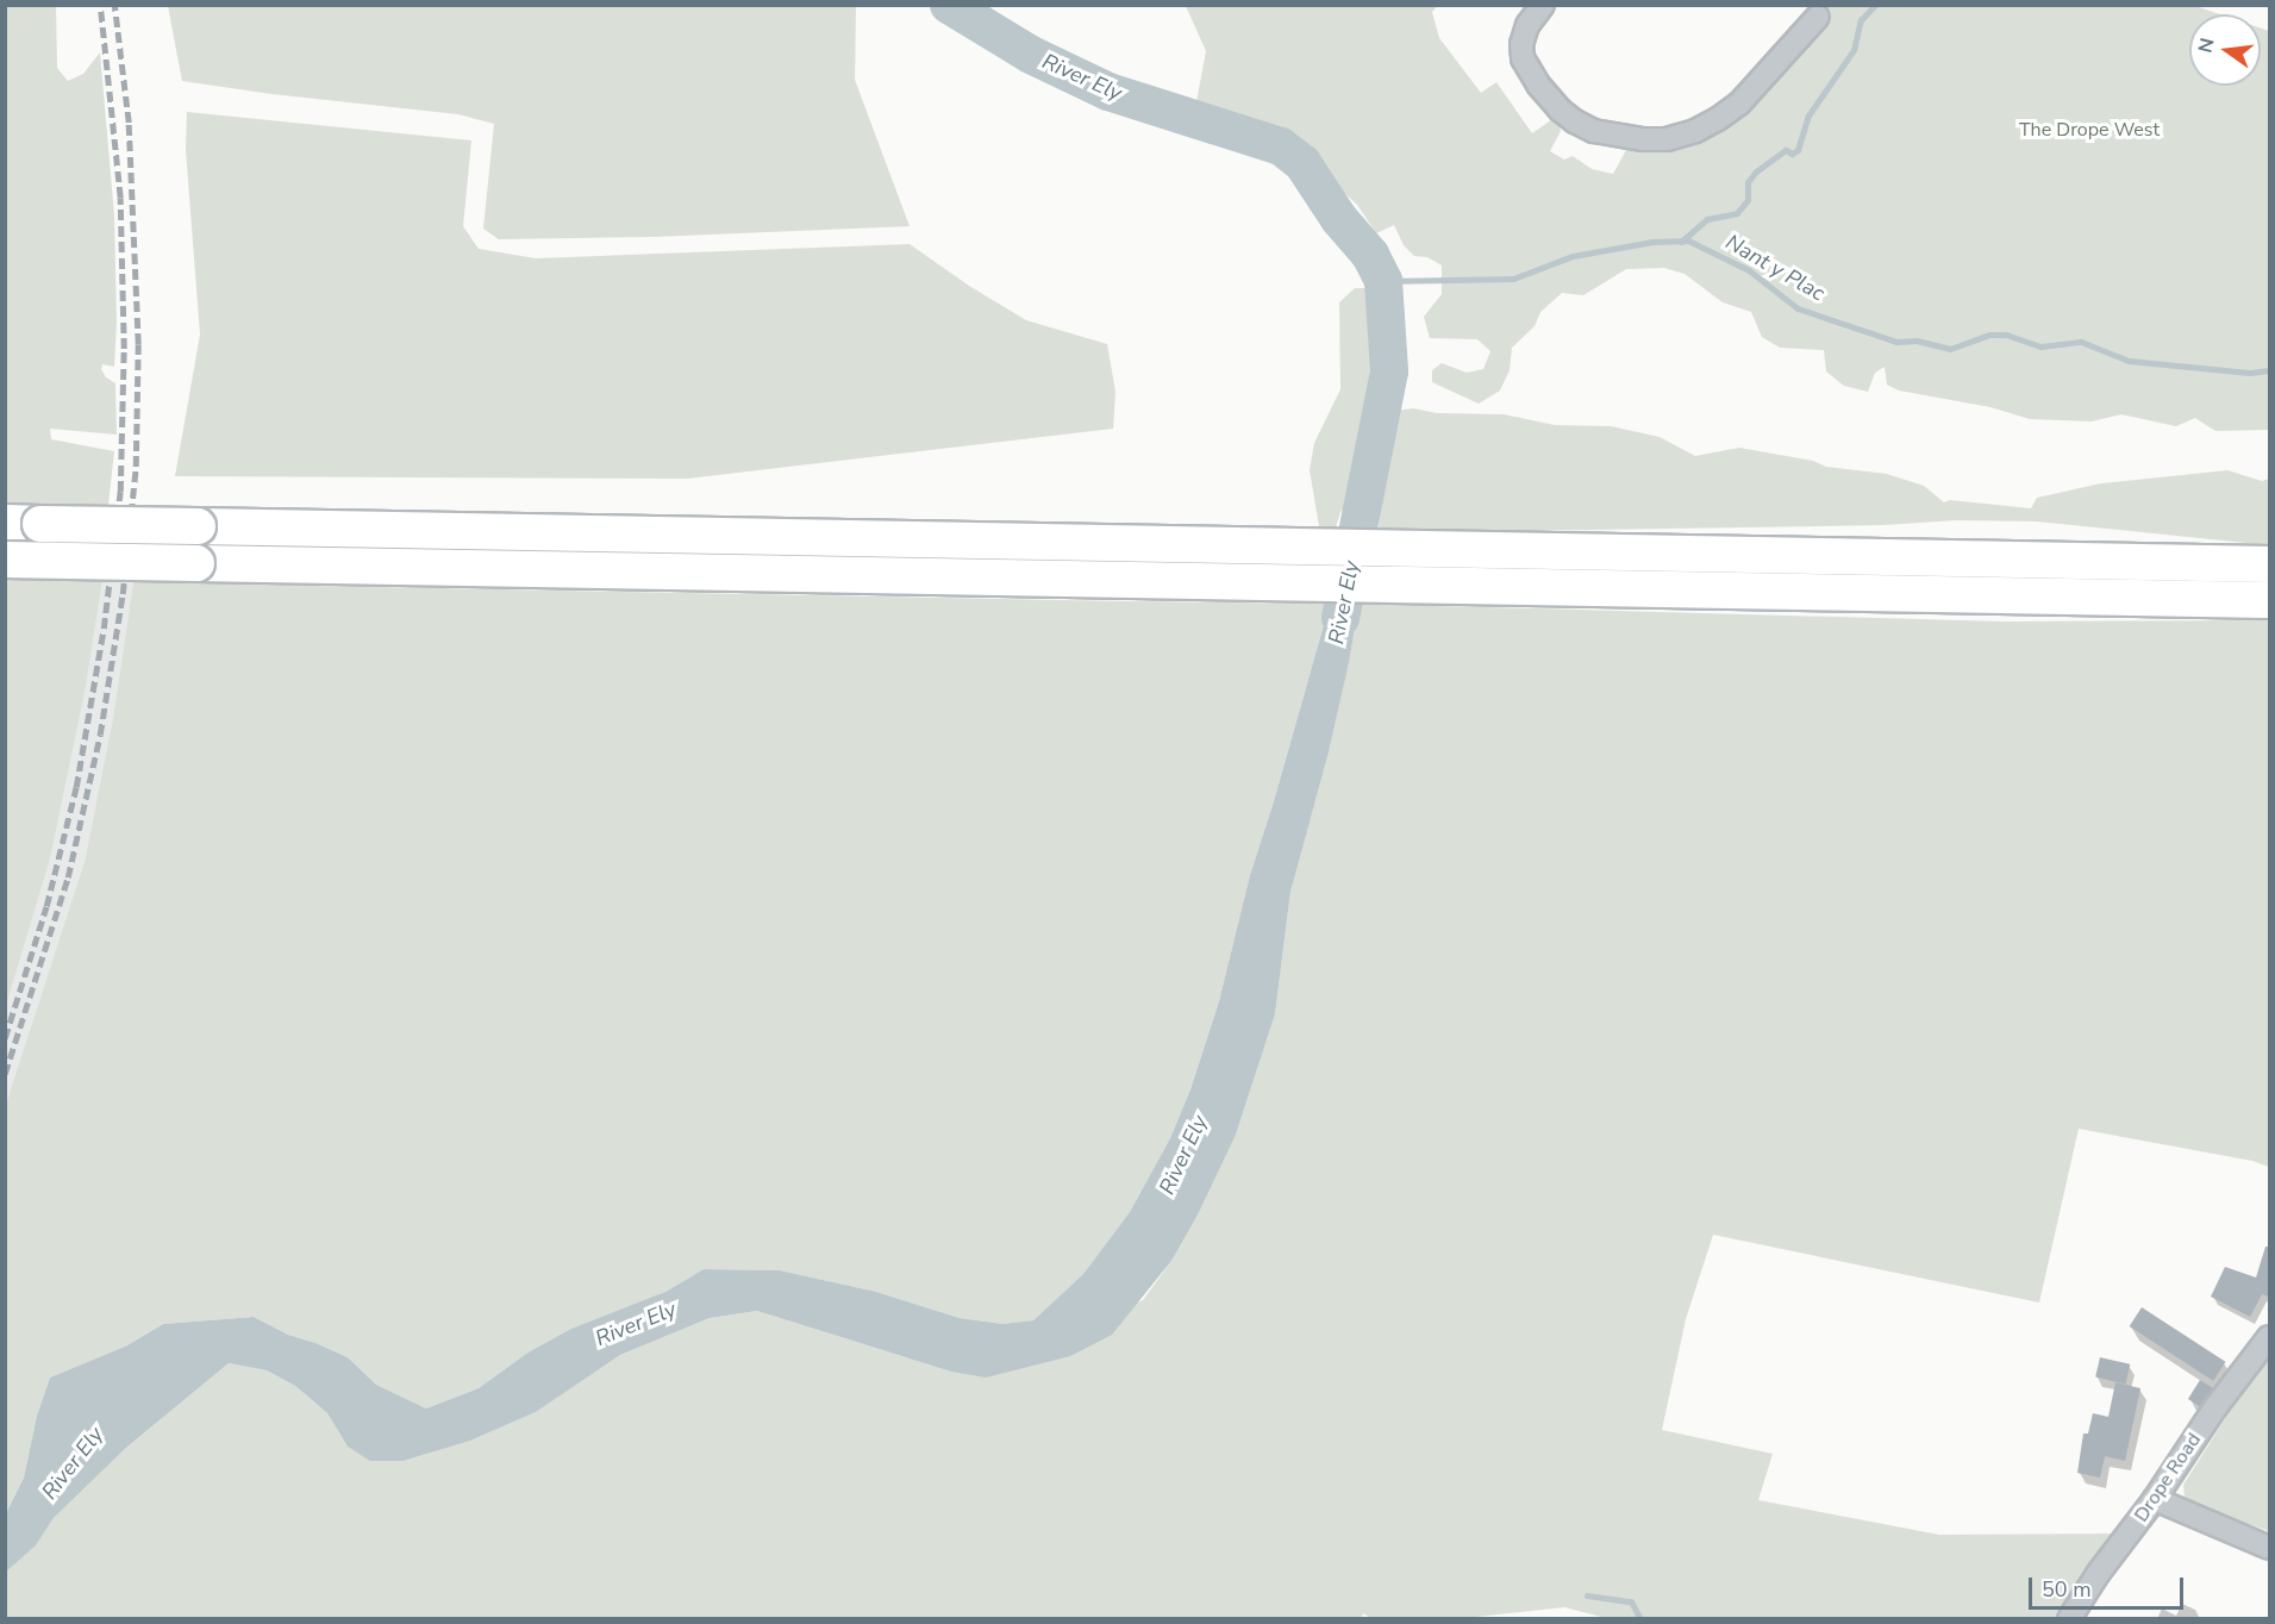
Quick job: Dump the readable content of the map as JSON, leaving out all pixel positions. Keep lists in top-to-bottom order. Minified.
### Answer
{"streets":{"street":["Drope Road"]},"water":["River Ely","Nant y Plac"],"parks":["The Drope West"],"scale_bar":"50 m","north":"left"}
